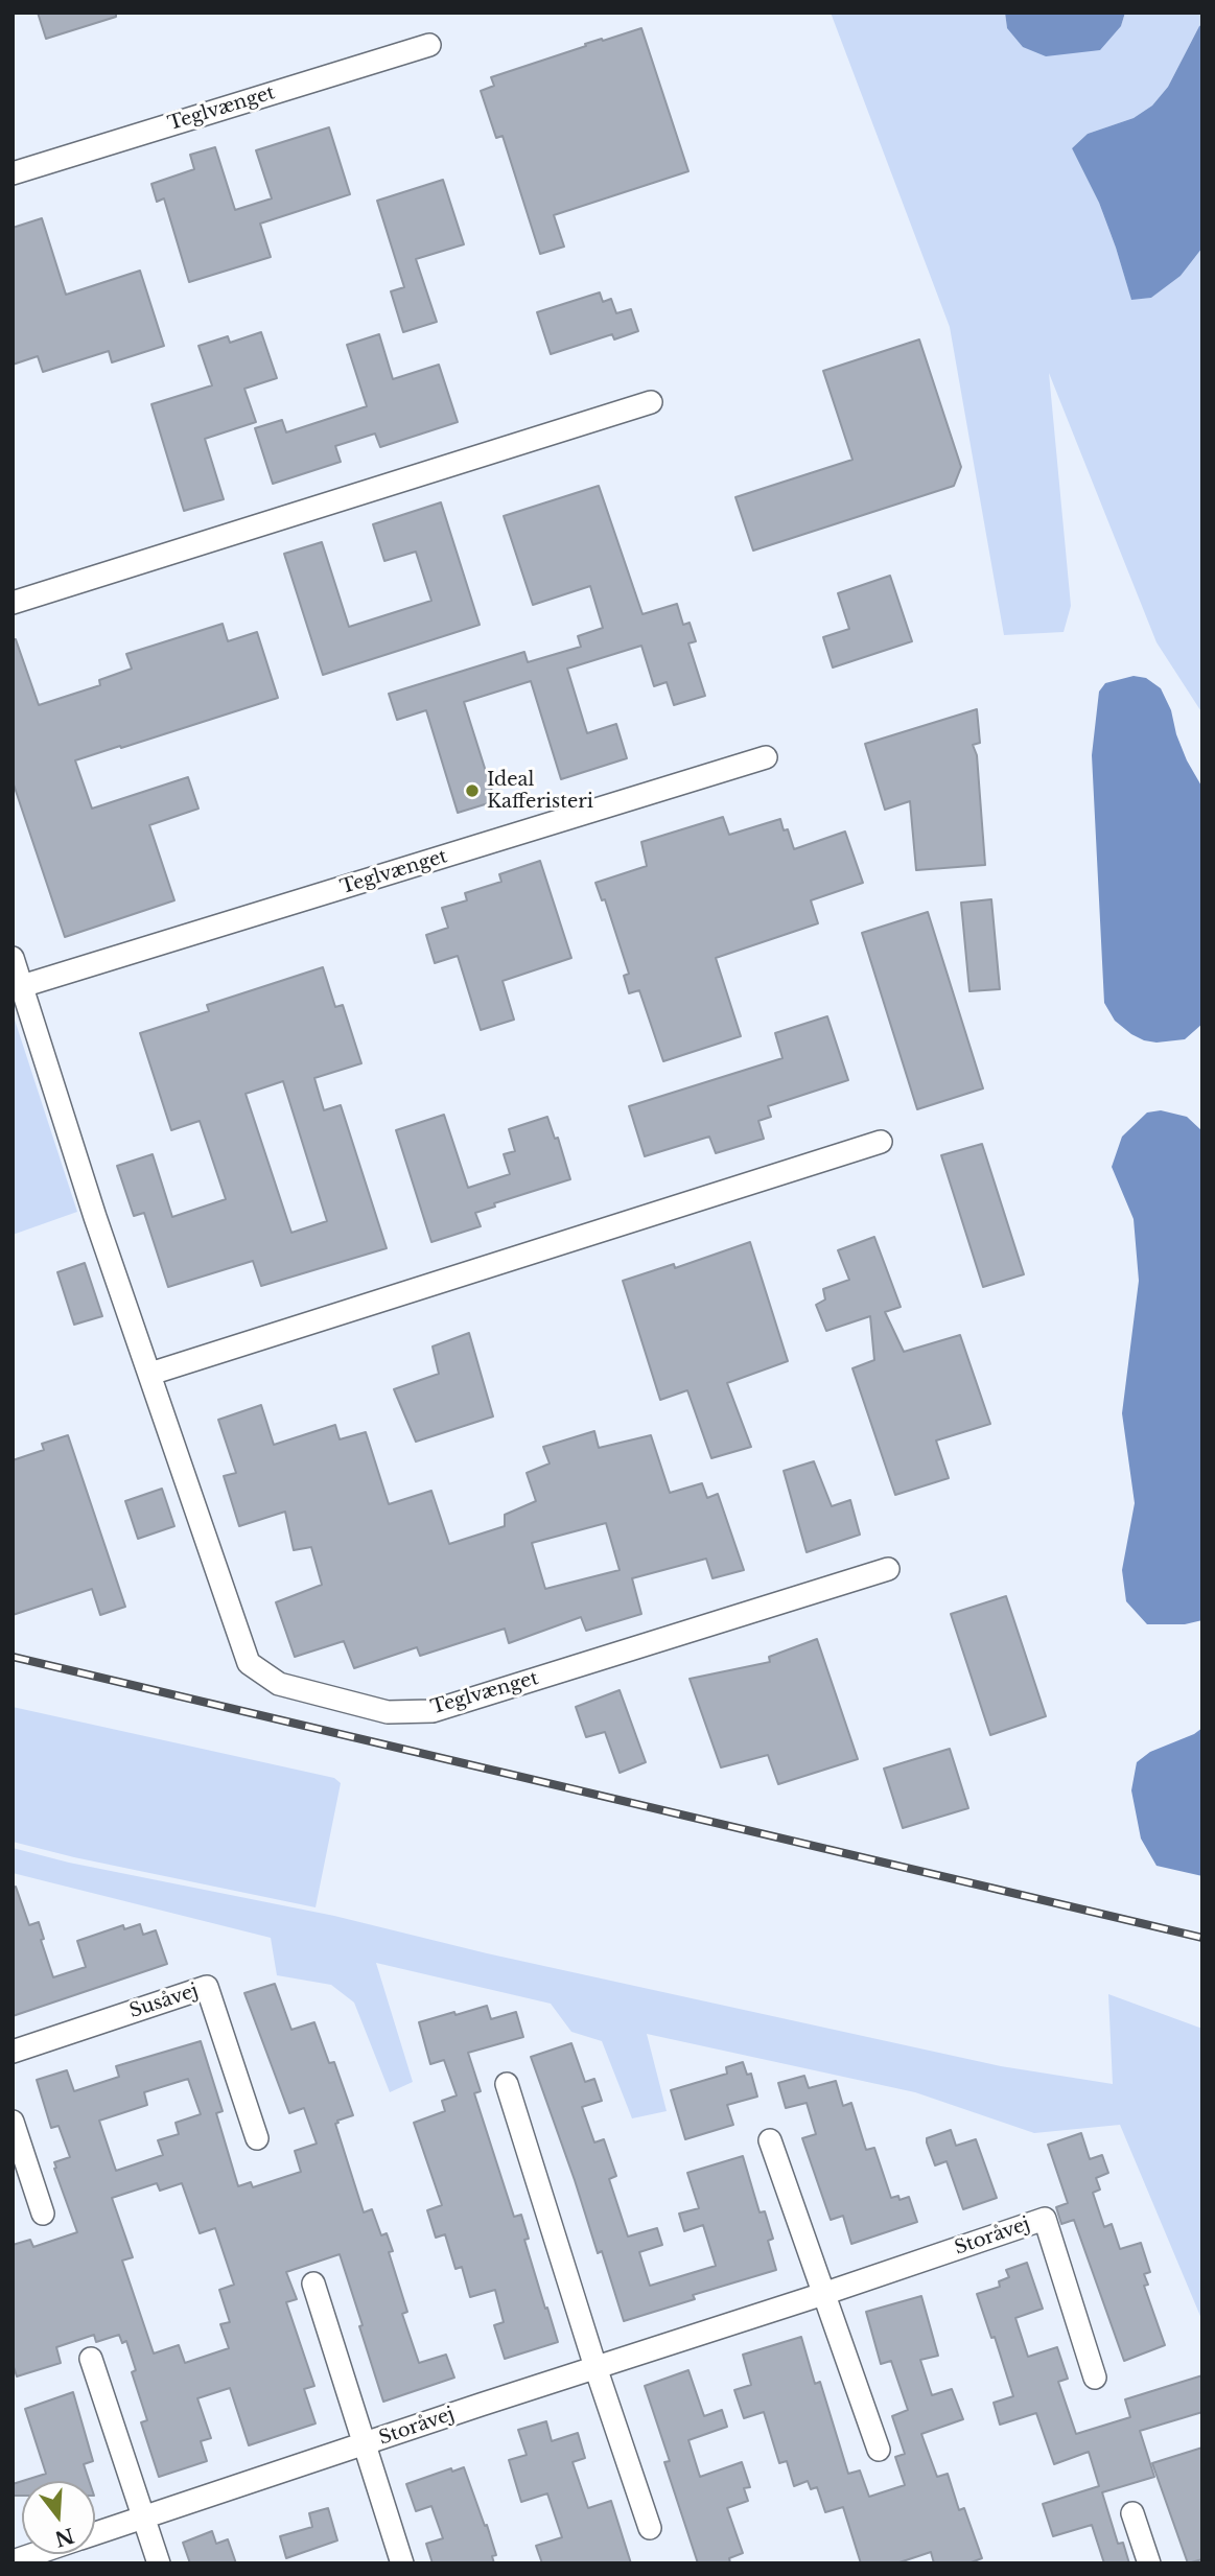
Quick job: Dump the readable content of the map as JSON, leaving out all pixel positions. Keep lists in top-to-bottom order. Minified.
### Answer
{"streets":{"street":["Teglvænget","Susåvej","Storåvej"]},"places":["Ideal Kafferisteri"],"north":"bottom"}
